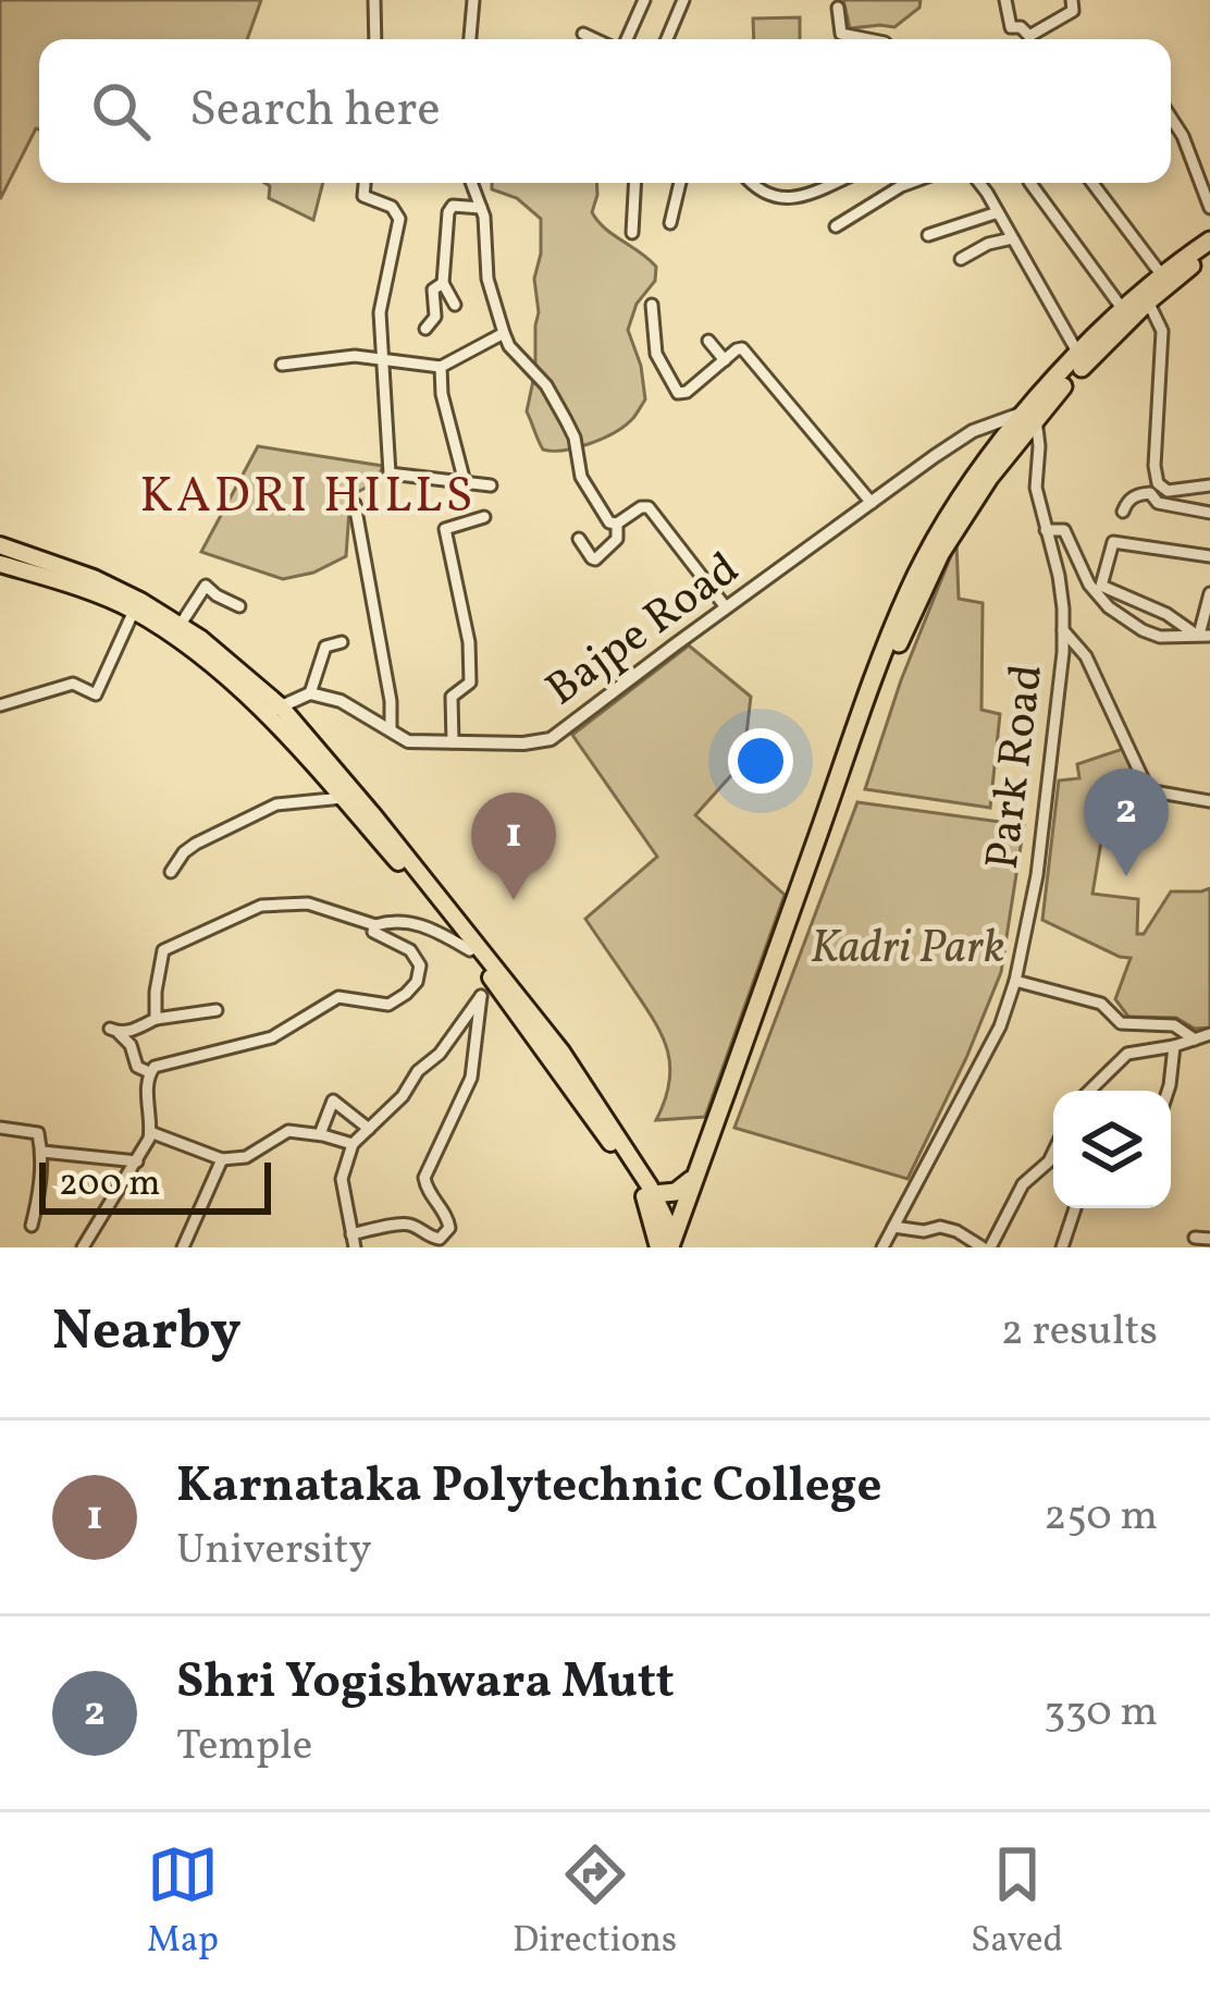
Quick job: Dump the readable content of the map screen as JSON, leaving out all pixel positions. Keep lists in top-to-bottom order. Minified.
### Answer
{"streets":{"street":["Bajpe Road","Park Road"]},"crossings":[["Bajpe Road","Park Road"]],"districts":["KADRI HILLS"],"parks":["Kadri Park"],"scale_bar":"200 m","page":{"search":"Search here","pins":["2","1"],"scale":"200 m","heading":["Nearby","2 results"],"list":[{"mark":"1","name":"Karnataka Polytechnic College","note":"University","value":"250 m"},{"mark":"2","name":"Shri Yogishwara Mutt","note":"Temple","value":"330 m"}],"nav":["Map","Directions","Saved"]}}
